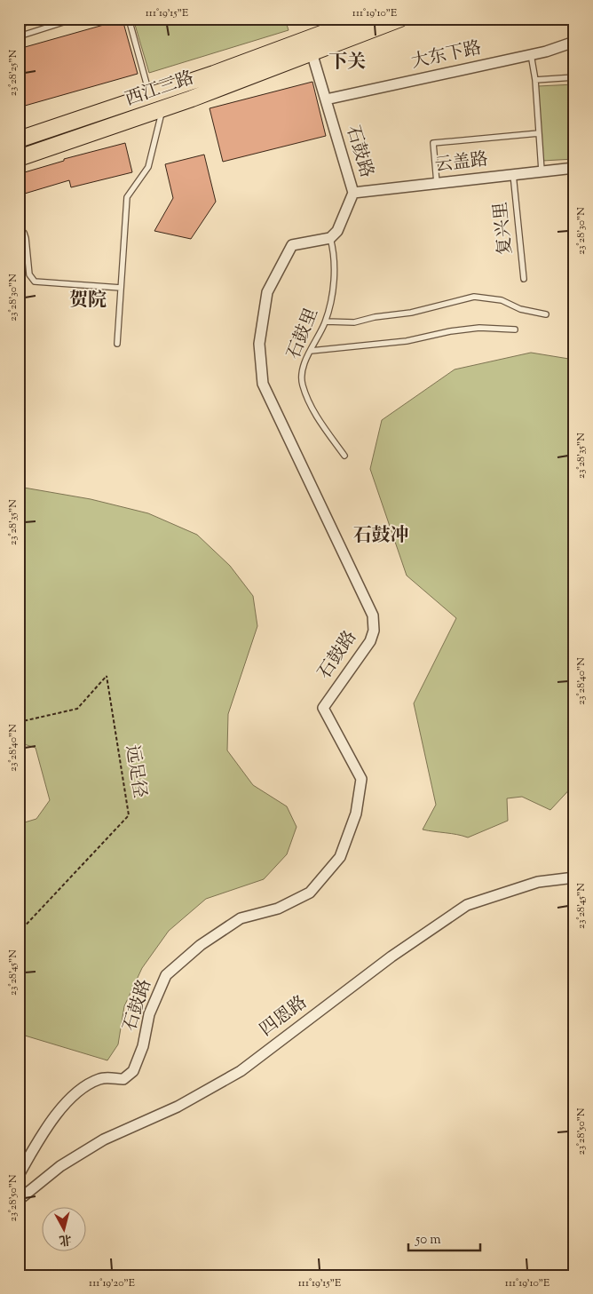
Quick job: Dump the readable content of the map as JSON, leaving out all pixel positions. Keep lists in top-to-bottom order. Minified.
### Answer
{"streets":{"main road":["西江三路"],"street":["大东下路","石鼓路","云盖路","四恩路"],"lane":["复兴里","石鼓里"],"path":["远足径"]},"crossings":[["大东下路","石鼓路"],["西江三路","石鼓路"],["石鼓路","云盖路"],["石鼓路","石鼓里"],["云盖路","复兴里"]],"districts":["下关","贺院","石鼓冲"],"scale_bar":"50 m","north":"bottom","coordinates":["111°19'15\"E","111°19'10\"E","23°28'25\"N","23°28'30\"N","23°28'35\"N","23°28'40\"N","23°28'45\"N","23°28'50\"N","111°19'20\"E"]}
